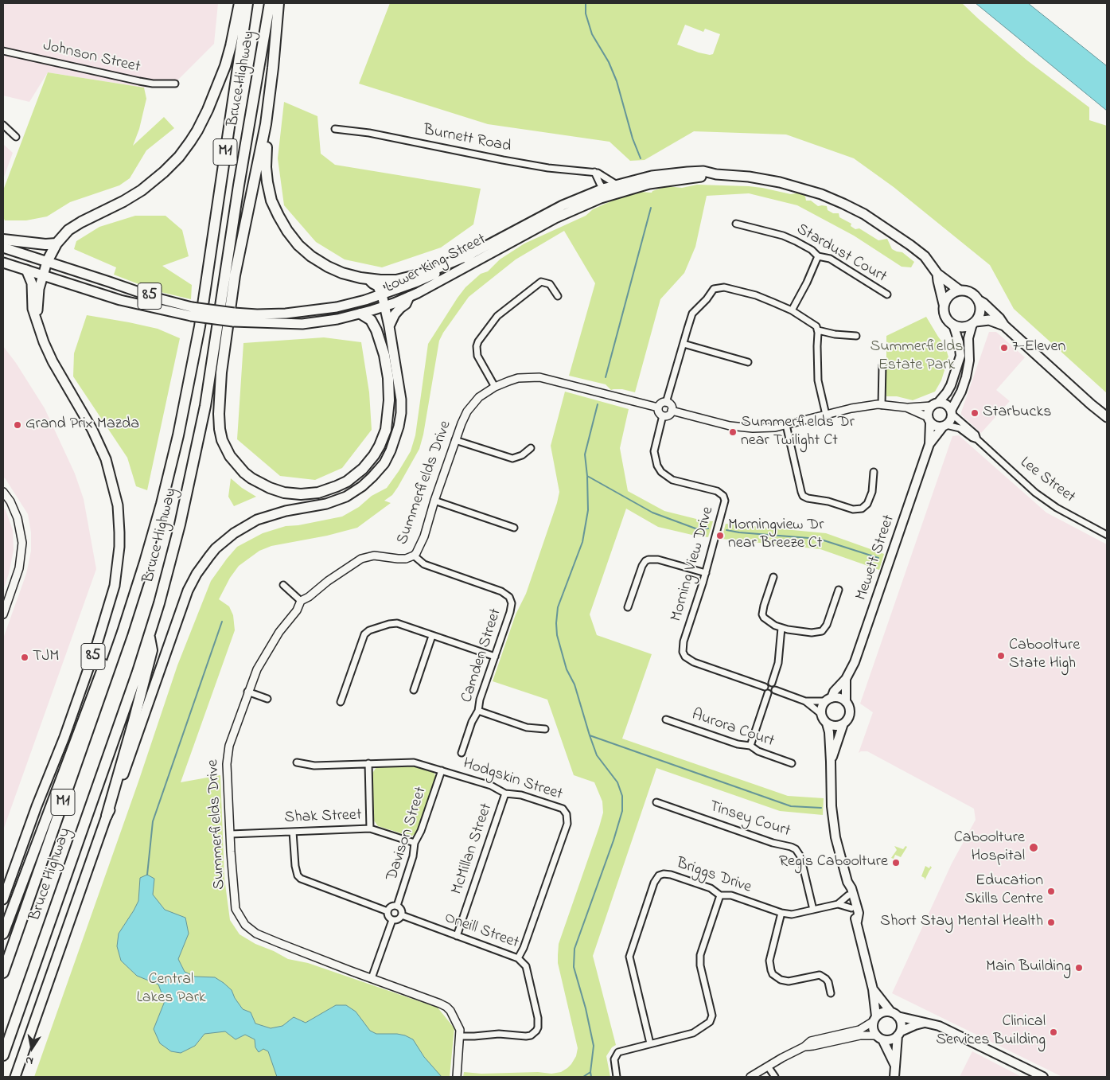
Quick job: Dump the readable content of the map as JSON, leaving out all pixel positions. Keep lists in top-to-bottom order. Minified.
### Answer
{"streets":{"highway":["Bruce Highway","M1"],"main road":["Lower King Street","85","Mewett Street"],"street":["Johnson Street","Burnett Road","Stardust Court","Lee Street","Summerfields Drive","Morning View Drive","Camden Street","Aurora Court","Hodgskin Street","Shak Street","Tinsey Court","Davison Street","McMillan Street","Briggs Drive","Oneill Street"]},"crossings":[["Burnett Road","Lower King Street"],["Lower King Street","85"],["Lee Street","Mewett Street"],["Summerfields Drive","Morning View Drive"],["Summerfields Drive","Camden Street"],["Summerfields Drive","Shak Street"],["Summerfields Drive","Oneill Street"],["Hodgskin Street","Davison Street"],["Hodgskin Street","McMillan Street"],["Hodgskin Street","Oneill Street"],["Shak Street","Davison Street"],["Tinsey Court","Briggs Drive"],["Davison Street","Oneill Street"],["McMillan Street","Oneill Street"]],"parks":["Summerfields Estate Park","Central Lakes Park"],"places":["7-Eleven","Starbucks","Grand Prix Mazda","Summerfields Dr near Twilight Ct","Morningview Dr near Breeze Ct","Caboolture State High","TJM","Caboolture Hospital","Regis Caboolture","Education Skills Centre","Short Stay Mental Health","Main Building","Clinical Services Building"],"north":"bottom"}
